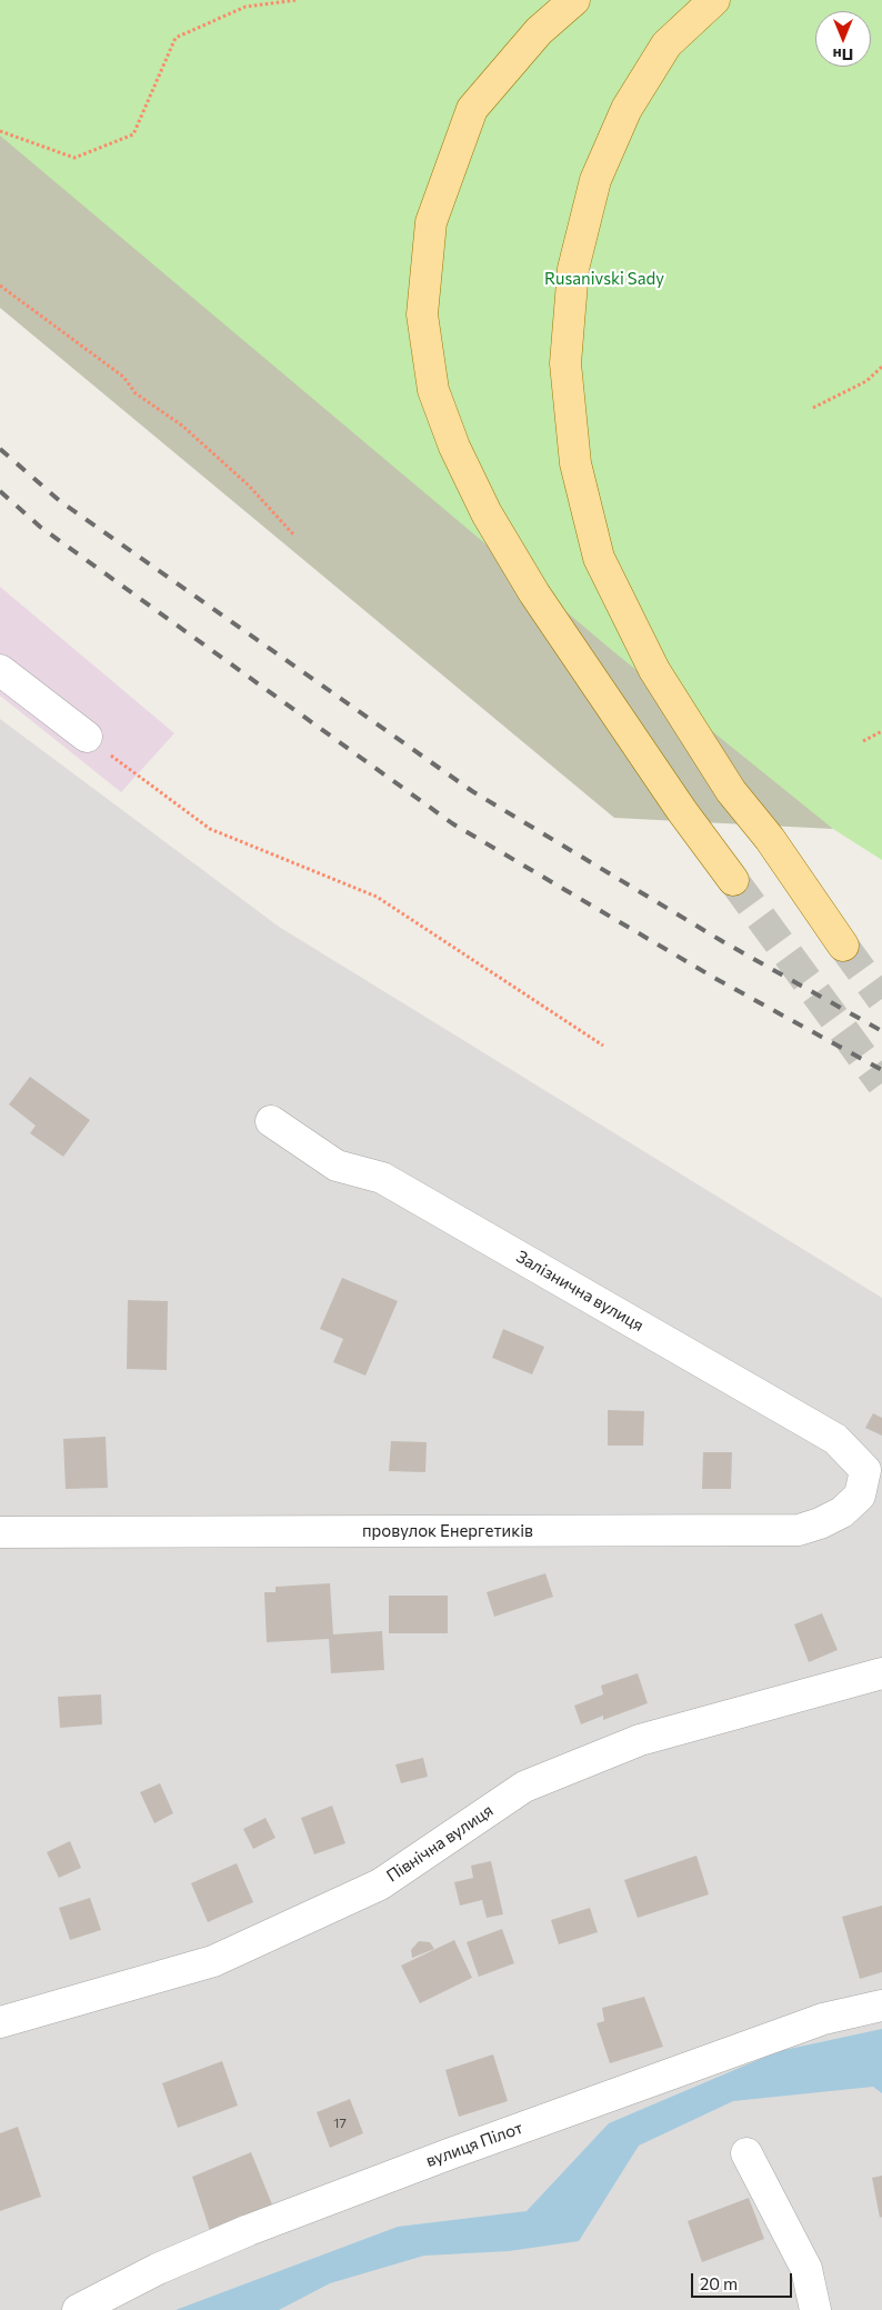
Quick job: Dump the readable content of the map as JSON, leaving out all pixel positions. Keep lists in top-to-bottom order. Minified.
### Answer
{"streets":{"street":["Залізнична вулиця","провулок Енергетиків","Північна вулиця","вулиця Пілот"]},"crossings":[["Залізнична вулиця","провулок Енергетиків"]],"parks":["Rusanivski Sady"],"house_numbers":["17"],"scale_bar":"20 m","north":"bottom"}
